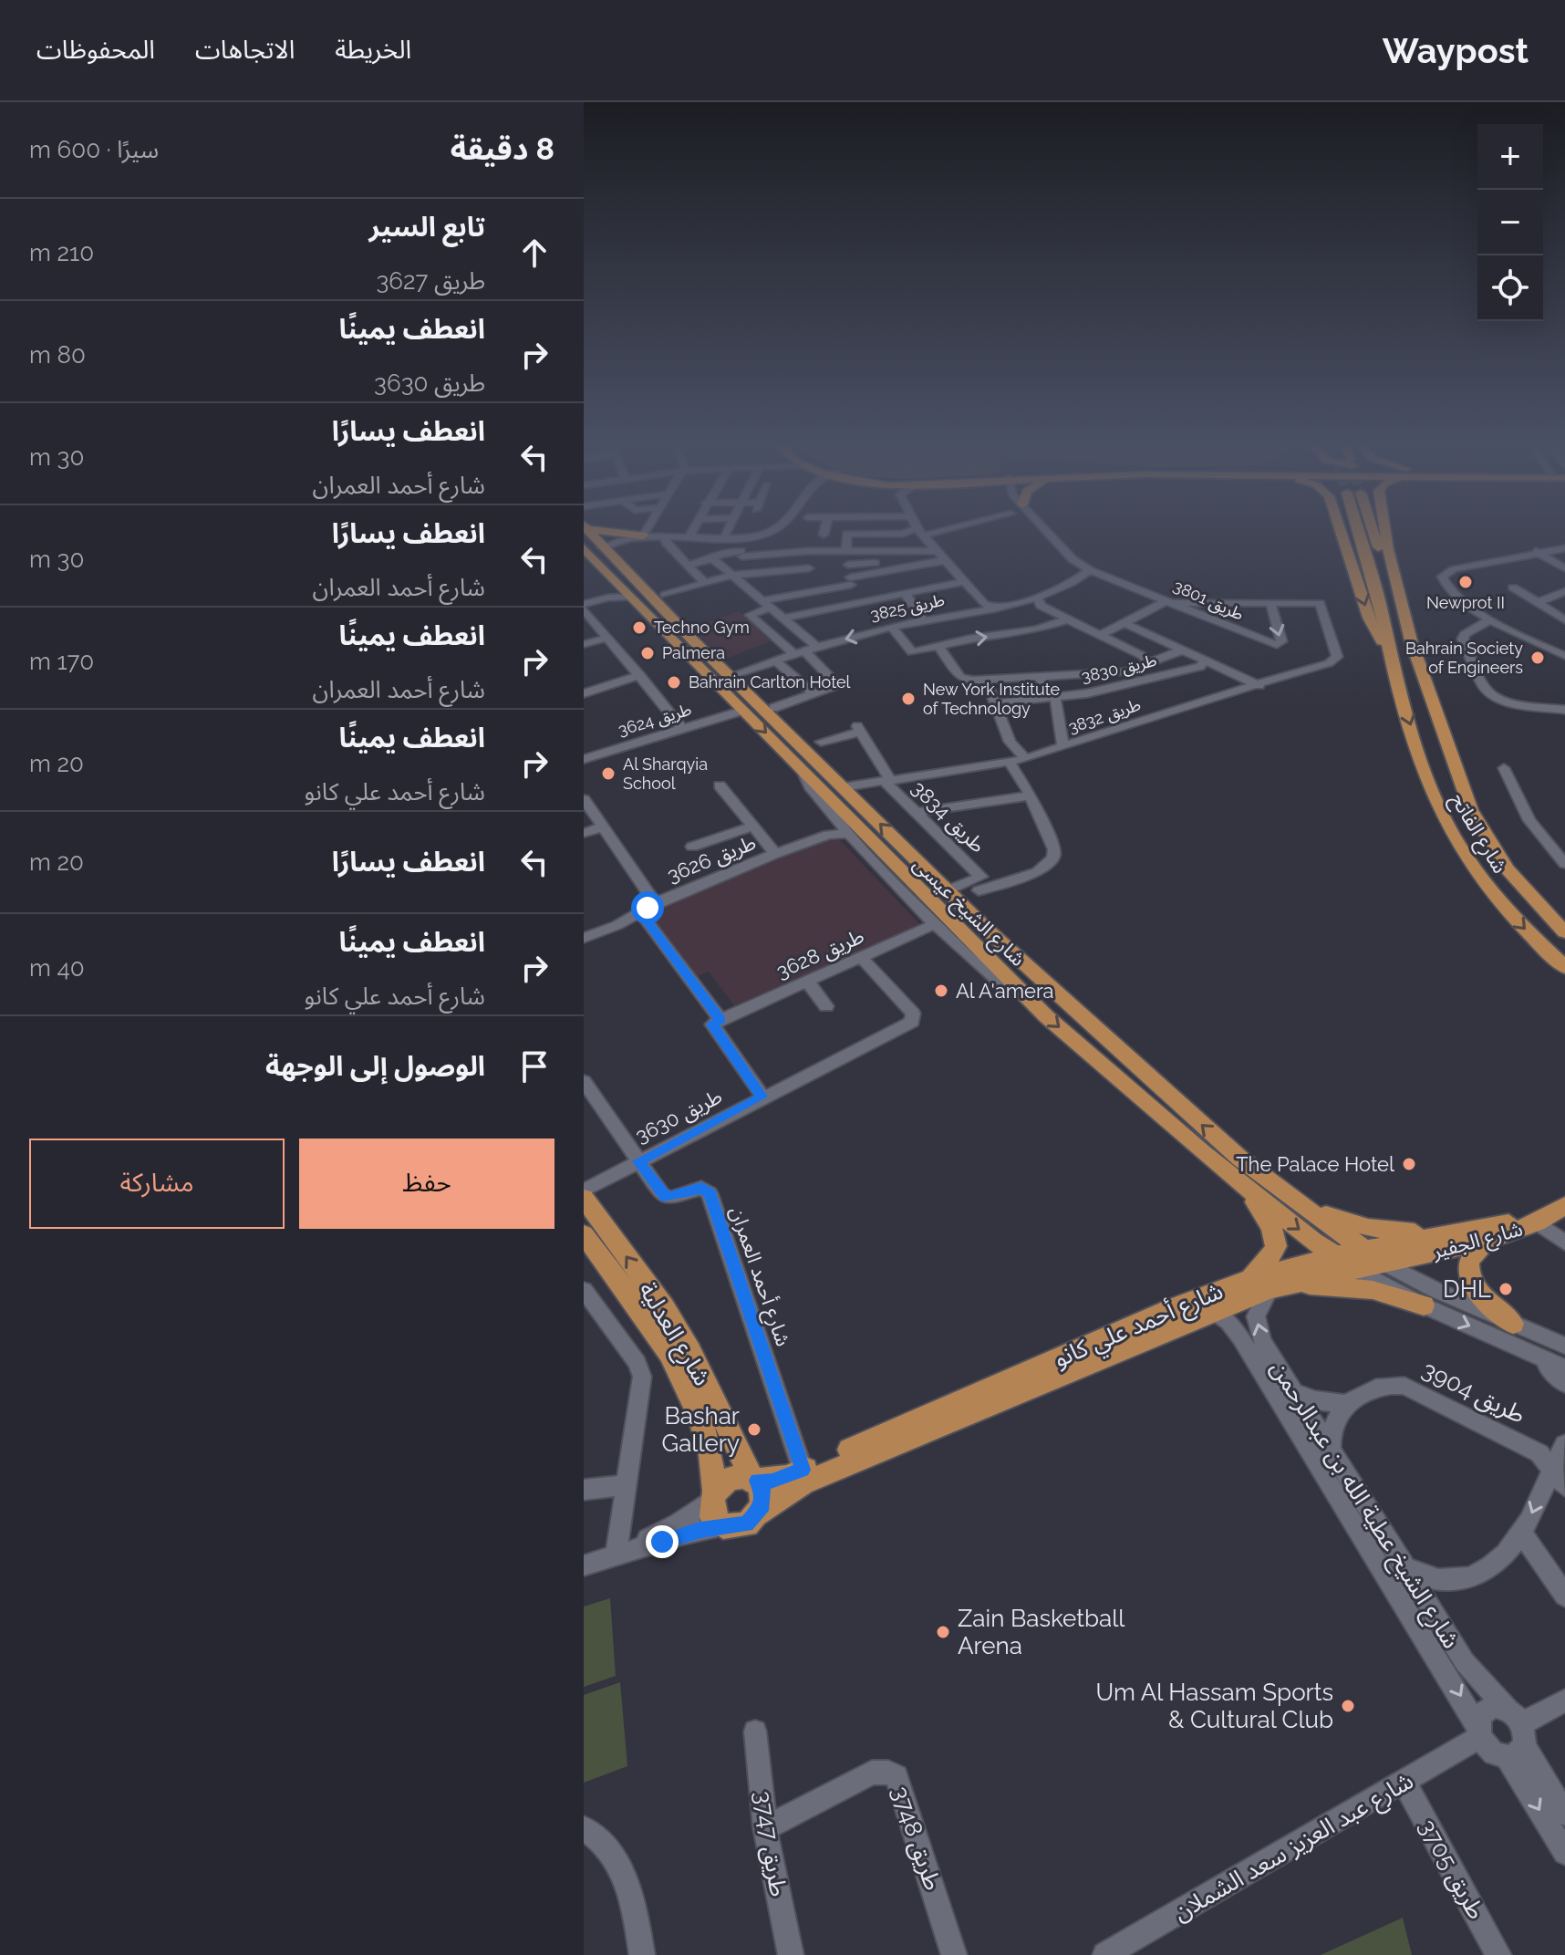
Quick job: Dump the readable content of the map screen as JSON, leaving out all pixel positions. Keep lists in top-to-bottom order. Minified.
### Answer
{"streets":{"main road":["شارع الفاتح","شارع الشيخ عيسى","شارع الجفير","شارع أحمد علي كانو","شارع العدلية"],"street":["طريق 3801","طريق 3825","طريق 3830","طريق 3832","طريق 3624","طريق 3834","طريق 3626","طريق 3628","طريق 3630","شارع أحمد العمران","طريق 3904","شارع الشيخ عطية الله بن عبدالرحمن","طريق 3748","طريق 3747","شارع عبد العزيز سعد الشملان","طريق 3705"]},"crossings":[["طريق 3801","طريق 3825"],["طريق 3801","طريق 3832"],["طريق 3825","شارع الشيخ عيسى"],["طريق 3832","طريق 3834"],["طريق 3832","شارع الشيخ عيسى"],["شارع الشيخ عيسى","طريق 3628"],["شارع الشيخ عيسى","شارع أحمد علي كانو"],["طريق 3628","طريق 3630"],["طريق 3630","شارع أحمد العمران"],["شارع الجفير","شارع أحمد علي كانو"],["شارع أحمد العمران","شارع أحمد علي كانو"],["شارع أحمد علي كانو","شارع العدلية"],["شارع أحمد علي كانو","شارع الشيخ عطية الله بن عبدالرحمن"],["طريق 3904","شارع الشيخ عطية الله بن عبدالرحمن"],["شارع الشيخ عطية الله بن عبدالرحمن","شارع عبد العزيز سعد الشملان"],["طريق 3748","طريق 3747"],["شارع عبد العزيز سعد الشملان","طريق 3705"]],"places":["Newprot II","Techno Gym","Palmera","Bahrain Society of Engineers","Bahrain Carlton Hotel","New York Institute of Technology","Al Sharqyia School","Al A'amera","The Palace Hotel","DHL","Bashar Gallery","Zain Basketball Arena","Um Al Hassam Sports & Cultural Club"],"page":{"header":"Waypost","nav":["الخريطة","الاتجاهات","المحفوظات"],"heading":["8 دقيقة","سيرًا · 600 m"],"map_buttons":["+","−"],"list":[["تابع السير","طريق 3627","210 m"],["انعطف يمينًا","طريق 3630","80 m"],["انعطف يسارًا","شارع أحمد العمران","30 m"],["انعطف يسارًا","شارع أحمد العمران","30 m"],["انعطف يمينًا","شارع أحمد العمران","170 m"],["انعطف يمينًا","شارع أحمد علي كانو","20 m"],["انعطف يسارًا","20 m"],["انعطف يمينًا","شارع أحمد علي كانو","40 m"],"الوصول إلى الوجهة"],"buttons":["حفظ","مشاركة"]}}
